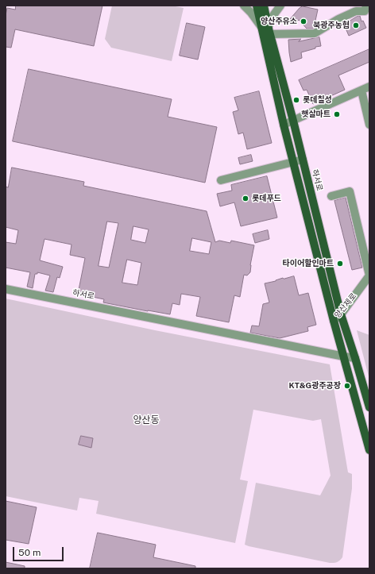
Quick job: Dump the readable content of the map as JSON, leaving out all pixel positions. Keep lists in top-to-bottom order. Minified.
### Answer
{"streets":{"main road":["하서로"],"street":["양산제로"]},"crossings":[["하서로","양산제로"]],"districts":["양산동"],"places":["양산주유소","북광주농협","롯데칠성","햇살마트","롯데푸드","타이어할인마트","KT&G광주공장"],"scale_bar":"50 m"}
